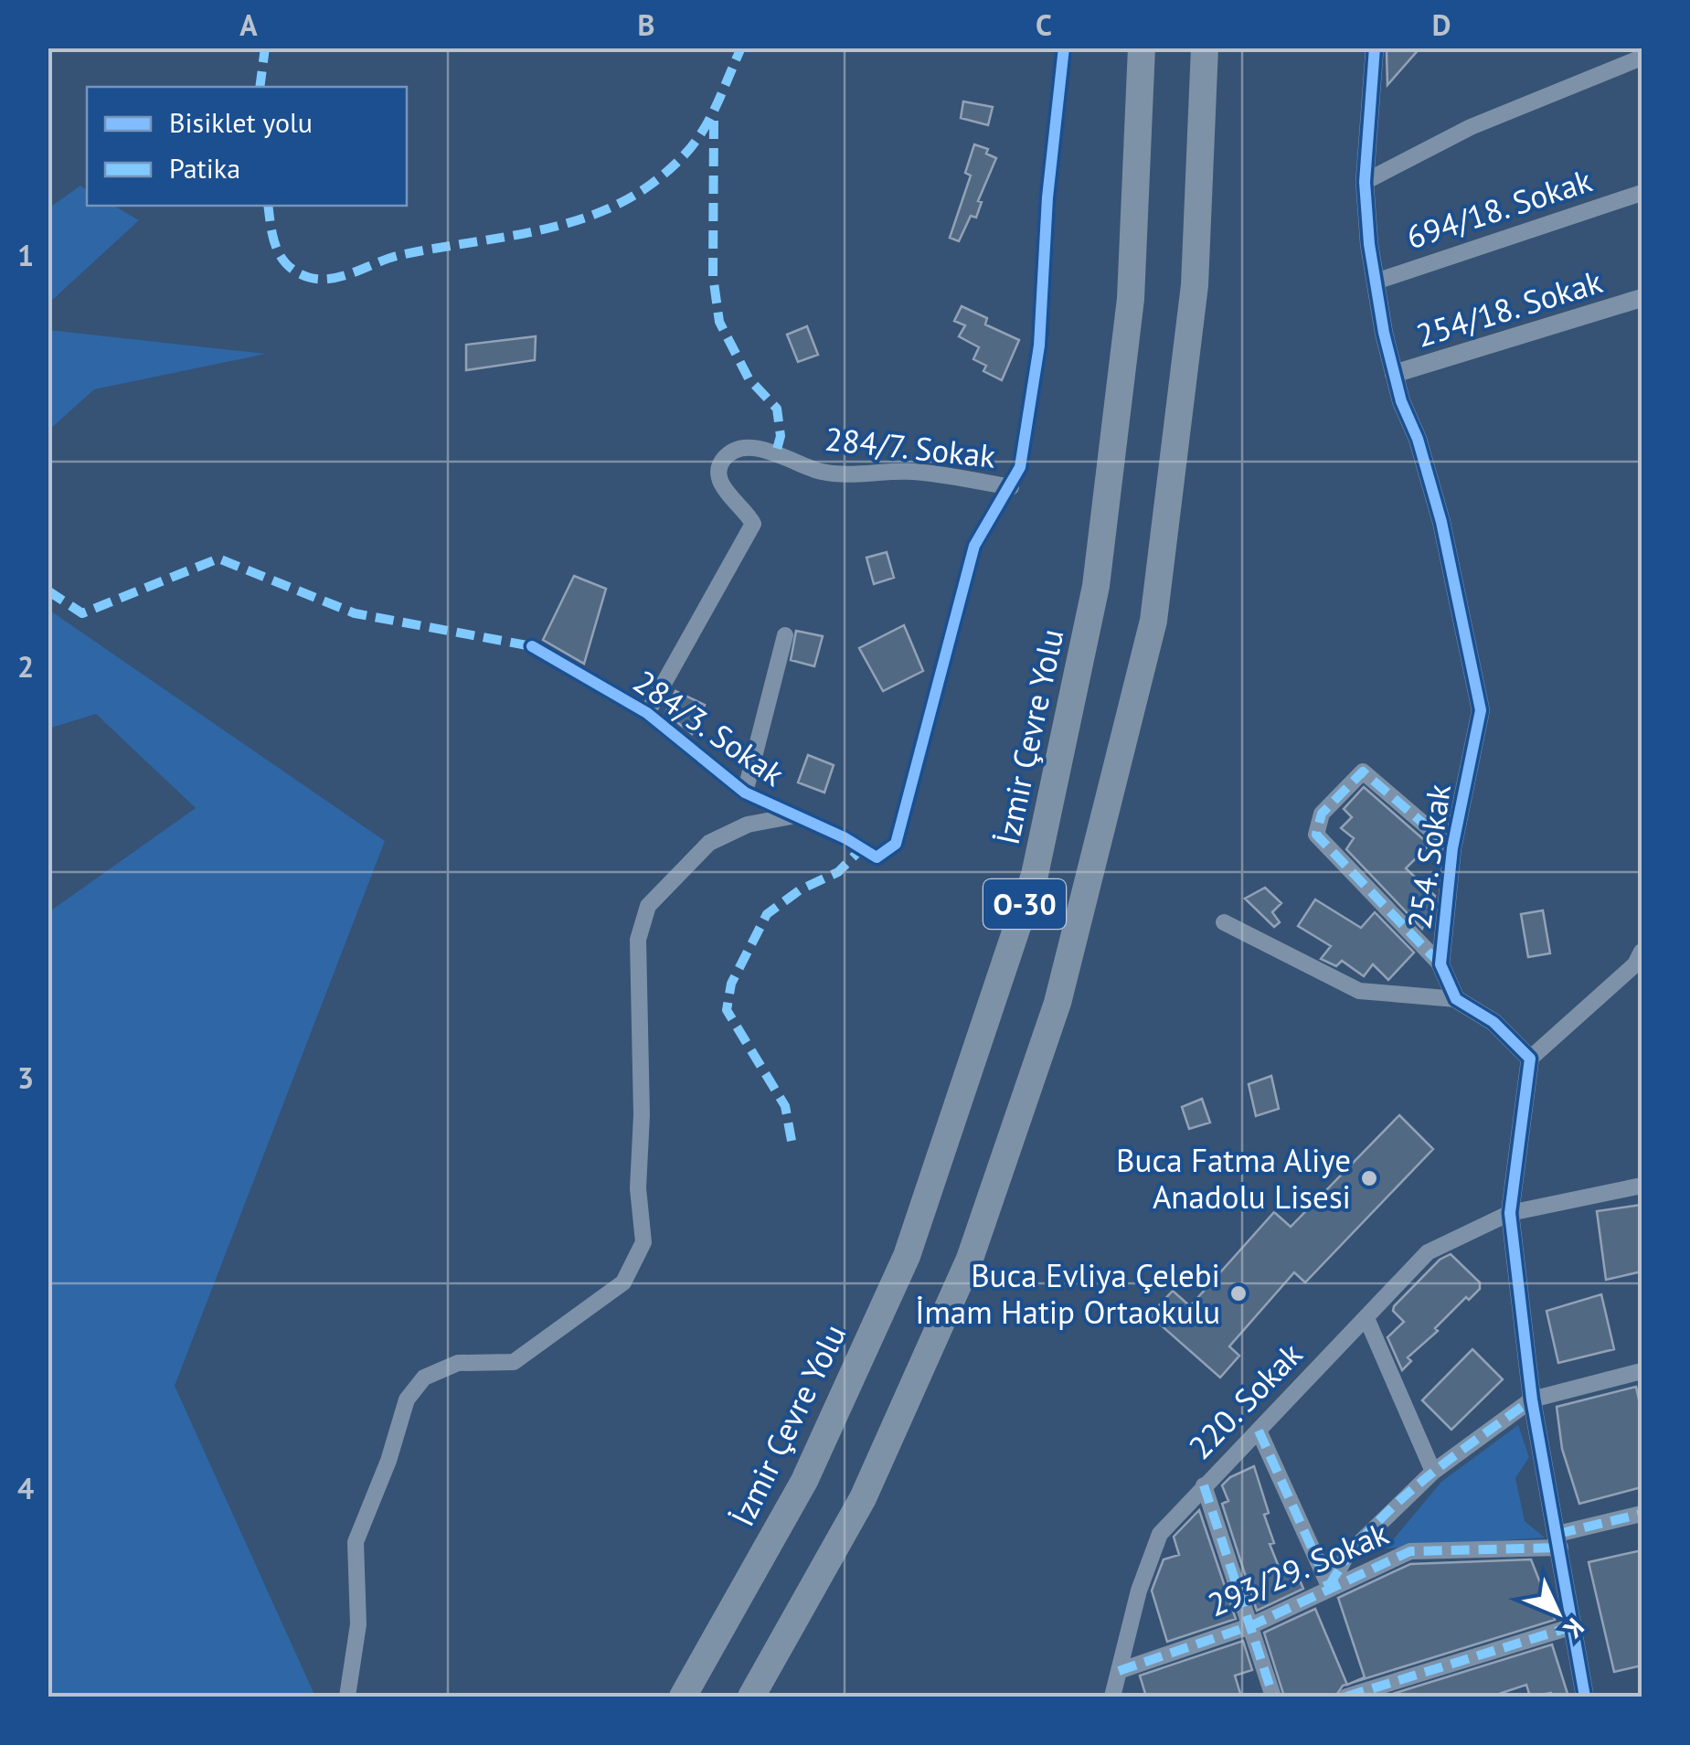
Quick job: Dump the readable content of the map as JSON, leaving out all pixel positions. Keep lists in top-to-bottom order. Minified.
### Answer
{"streets":{"highway":["İzmir Çevre Yolu","O-30"],"street":["694/18. Sokak","254/18. Sokak","284/7. Sokak","284/3. Sokak","254. Sokak","220. Sokak","293/29. Sokak"]},"crossings":[["694/18. Sokak","254. Sokak"],["254/18. Sokak","254. Sokak"],["284/7. Sokak","284/3. Sokak"],["220. Sokak","293/29. Sokak"]],"places":["Buca Fatma Aliye Anadolu Lisesi","Buca Evliya Çelebi İmam Hatip Ortaokulu"],"legend":["Bisiklet yolu","Patika"],"north":"bottom right","grid":{"columns":["A","B","C","D"],"rows":["1","2","3","4"]}}
